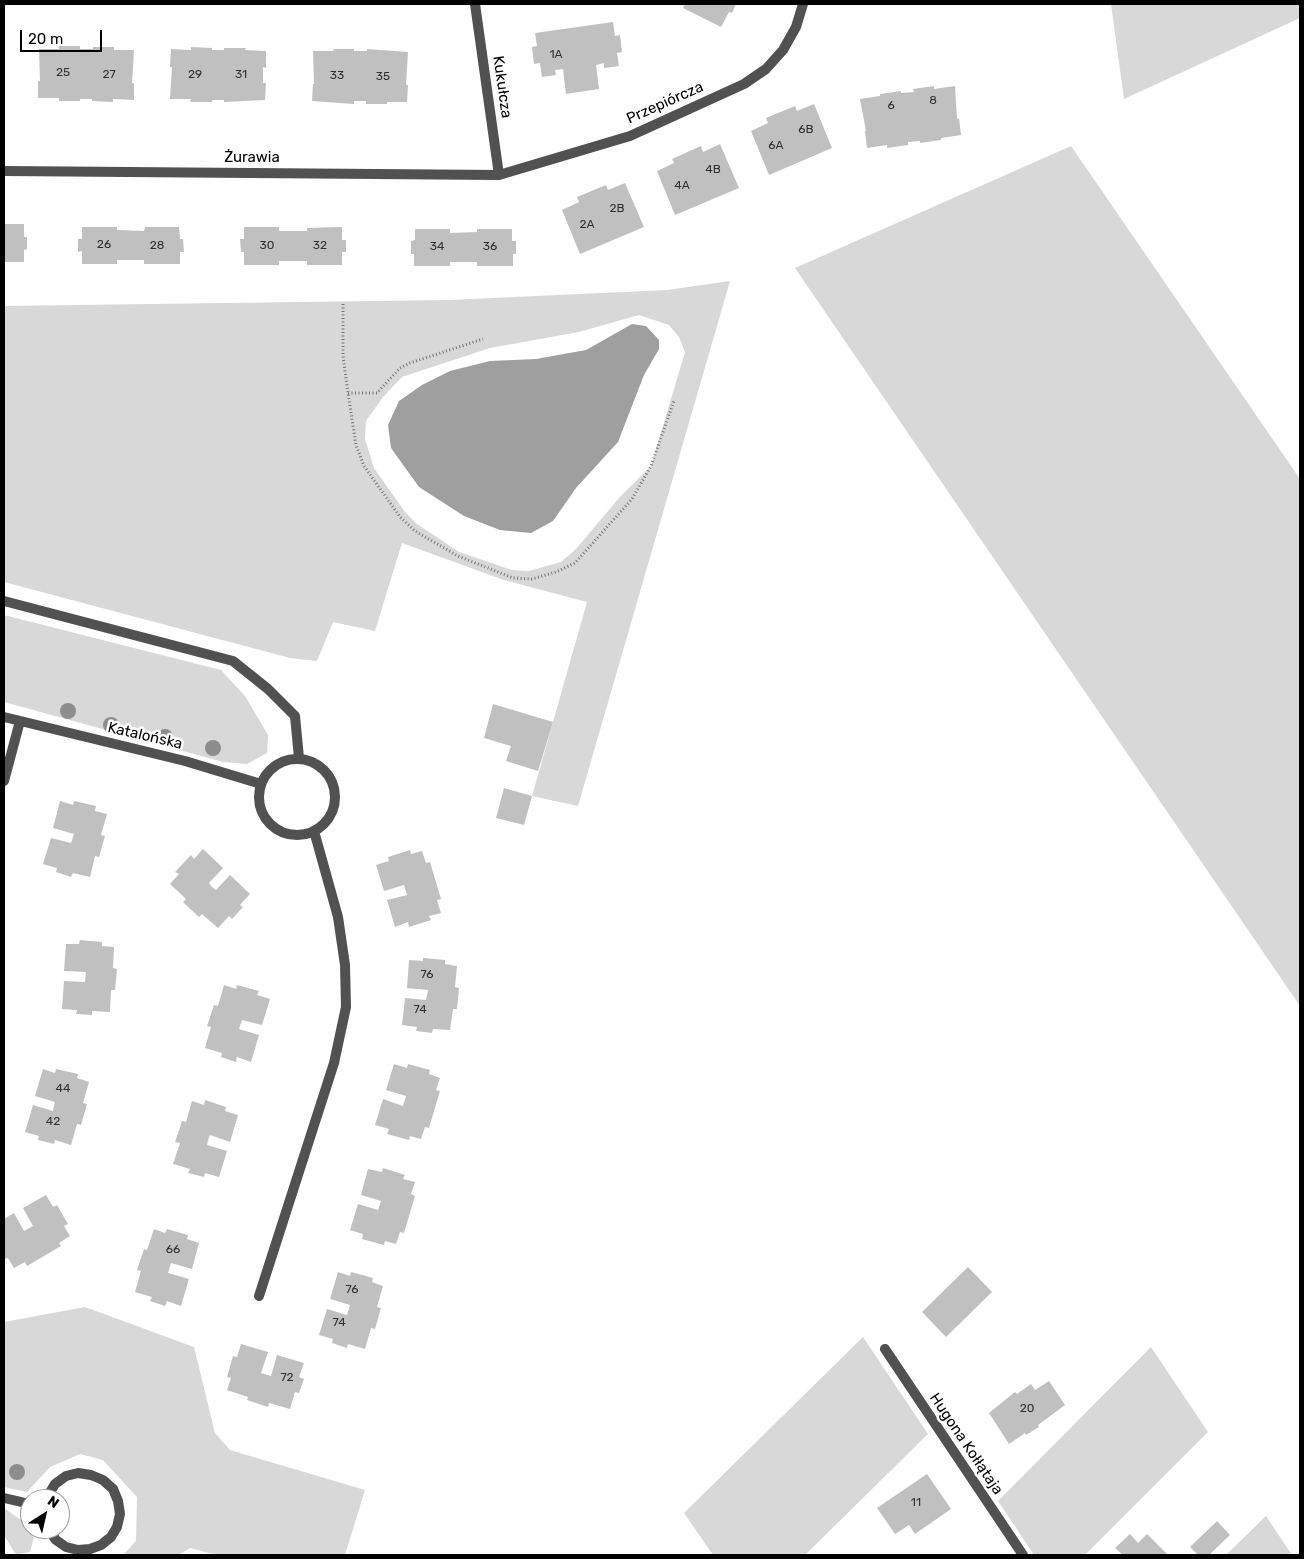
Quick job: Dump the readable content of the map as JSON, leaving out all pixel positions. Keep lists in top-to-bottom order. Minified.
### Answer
{"streets":{"street":["Kukułcza","Przepiórcza","Żurawia","Katalońska","Hugona Kołłątaja"]},"crossings":[["Kukułcza","Przepiórcza"],["Kukułcza","Żurawia"],["Przepiórcza","Żurawia"]],"house_numbers":["1A","25","27","29","31","33","35","8","6","6B","6A","4B","4A","2B","2A","26","28","30","32","34","36","76","74","44","42","66","76","74","72","20","11"],"scale_bar":"20 m","north":"top right"}
